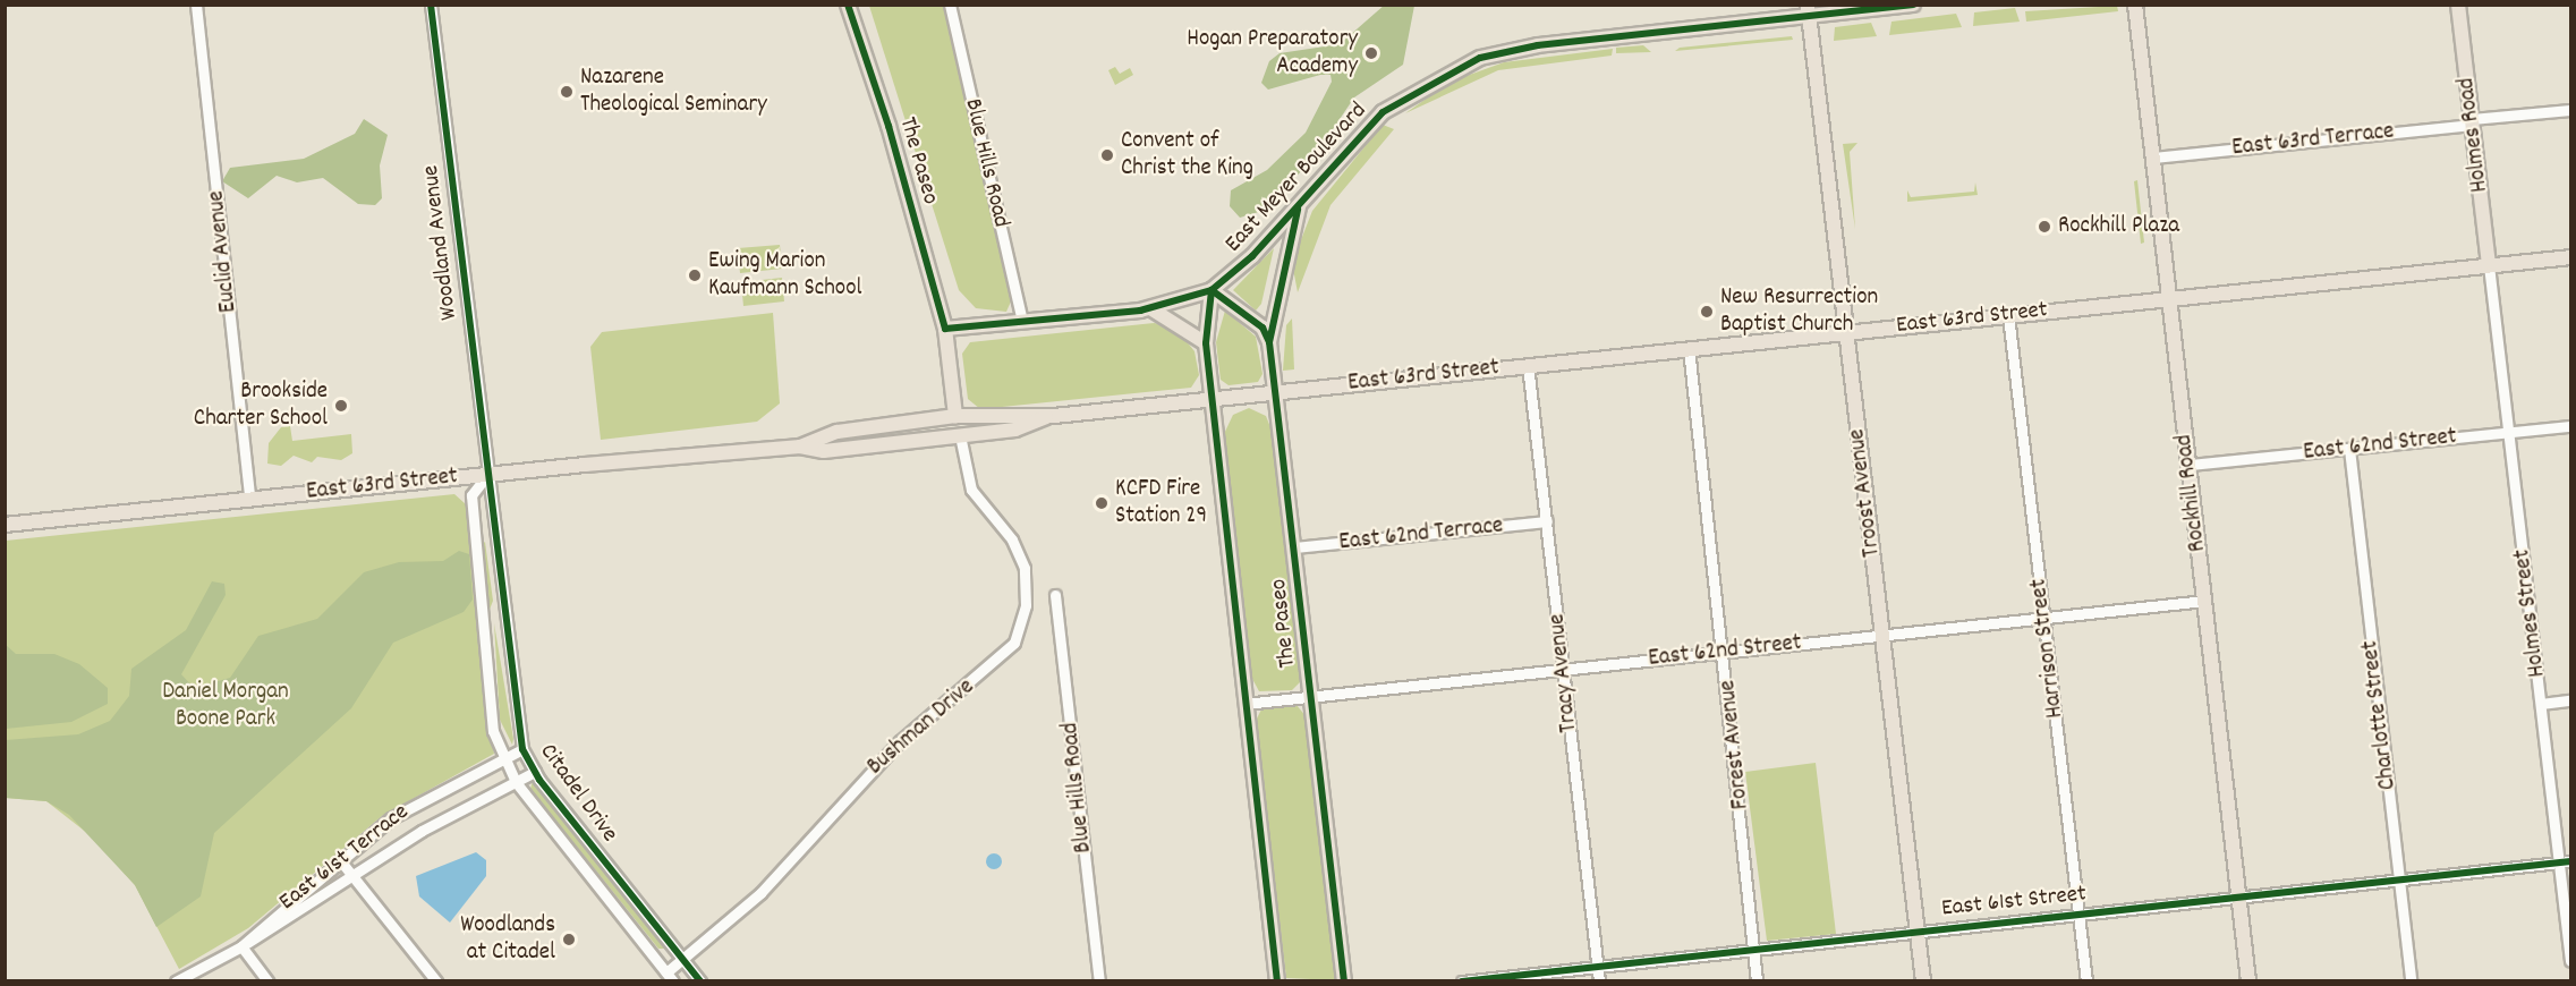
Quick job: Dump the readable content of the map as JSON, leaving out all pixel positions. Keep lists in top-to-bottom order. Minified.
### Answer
{"streets":{"main road":["Holmes Road","The Paseo","East Meyer Boulevard","East 63rd Street","Troost Avenue","Rockhill Road"],"street":["East 63rd Terrace","Blue Hills Road","Woodland Avenue","Euclid Avenue","East 62nd Street","East 62nd Terrace","Holmes Street","Harrison Street","Tracy Avenue","Charlotte Street","Bushman Drive","Forest Avenue","Citadel Drive","East 61st Terrace","East 61st Street"]},"crossings":[["Holmes Road","East 63rd Terrace"],["Holmes Road","East 63rd Street"],["Holmes Road","Holmes Street"],["East 63rd Terrace","Rockhill Road"],["The Paseo","East Meyer Boulevard"],["The Paseo","East 63rd Street"],["The Paseo","East 62nd Street"],["The Paseo","East 62nd Terrace"],["Blue Hills Road","East Meyer Boulevard"],["East Meyer Boulevard","Troost Avenue"],["Woodland Avenue","East 63rd Street"],["Woodland Avenue","Citadel Drive"],["Euclid Avenue","East 63rd Street"],["East 63rd Street","Troost Avenue"],["East 63rd Street","Rockhill Road"],["East 63rd Street","Holmes Street"],["East 63rd Street","Harrison Street"],["East 63rd Street","Tracy Avenue"],["East 63rd Street","Bushman Drive"],["East 63rd Street","Forest Avenue"],["East 63rd Street","Citadel Drive"],["East 62nd Street","Troost Avenue"],["East 62nd Street","Rockhill Road"],["East 62nd Street","Holmes Street"],["East 62nd Street","Harrison Street"],["East 62nd Street","Tracy Avenue"],["East 62nd Street","Charlotte Street"],["East 62nd Street","Forest Avenue"],["Troost Avenue","East 61st Street"],["Rockhill Road","East 61st Street"],["East 62nd Terrace","Tracy Avenue"],["Holmes Street","East 61st Street"],["Harrison Street","East 61st Street"],["Tracy Avenue","East 61st Street"],["Charlotte Street","East 61st Street"],["Bushman Drive","Citadel Drive"],["Forest Avenue","East 61st Street"],["Citadel Drive","East 61st Terrace"]],"parks":["Daniel Morgan Boone Park"],"places":["Hogan Preparatory Academy","Nazarene Theological Seminary","Convent of Christ the King","Rockhill Plaza","Ewing Marion Kaufmann School","New Resurrection Baptist Church","Brookside Charter School","KCFD Fire Station 29","Woodlands at Citadel"]}
